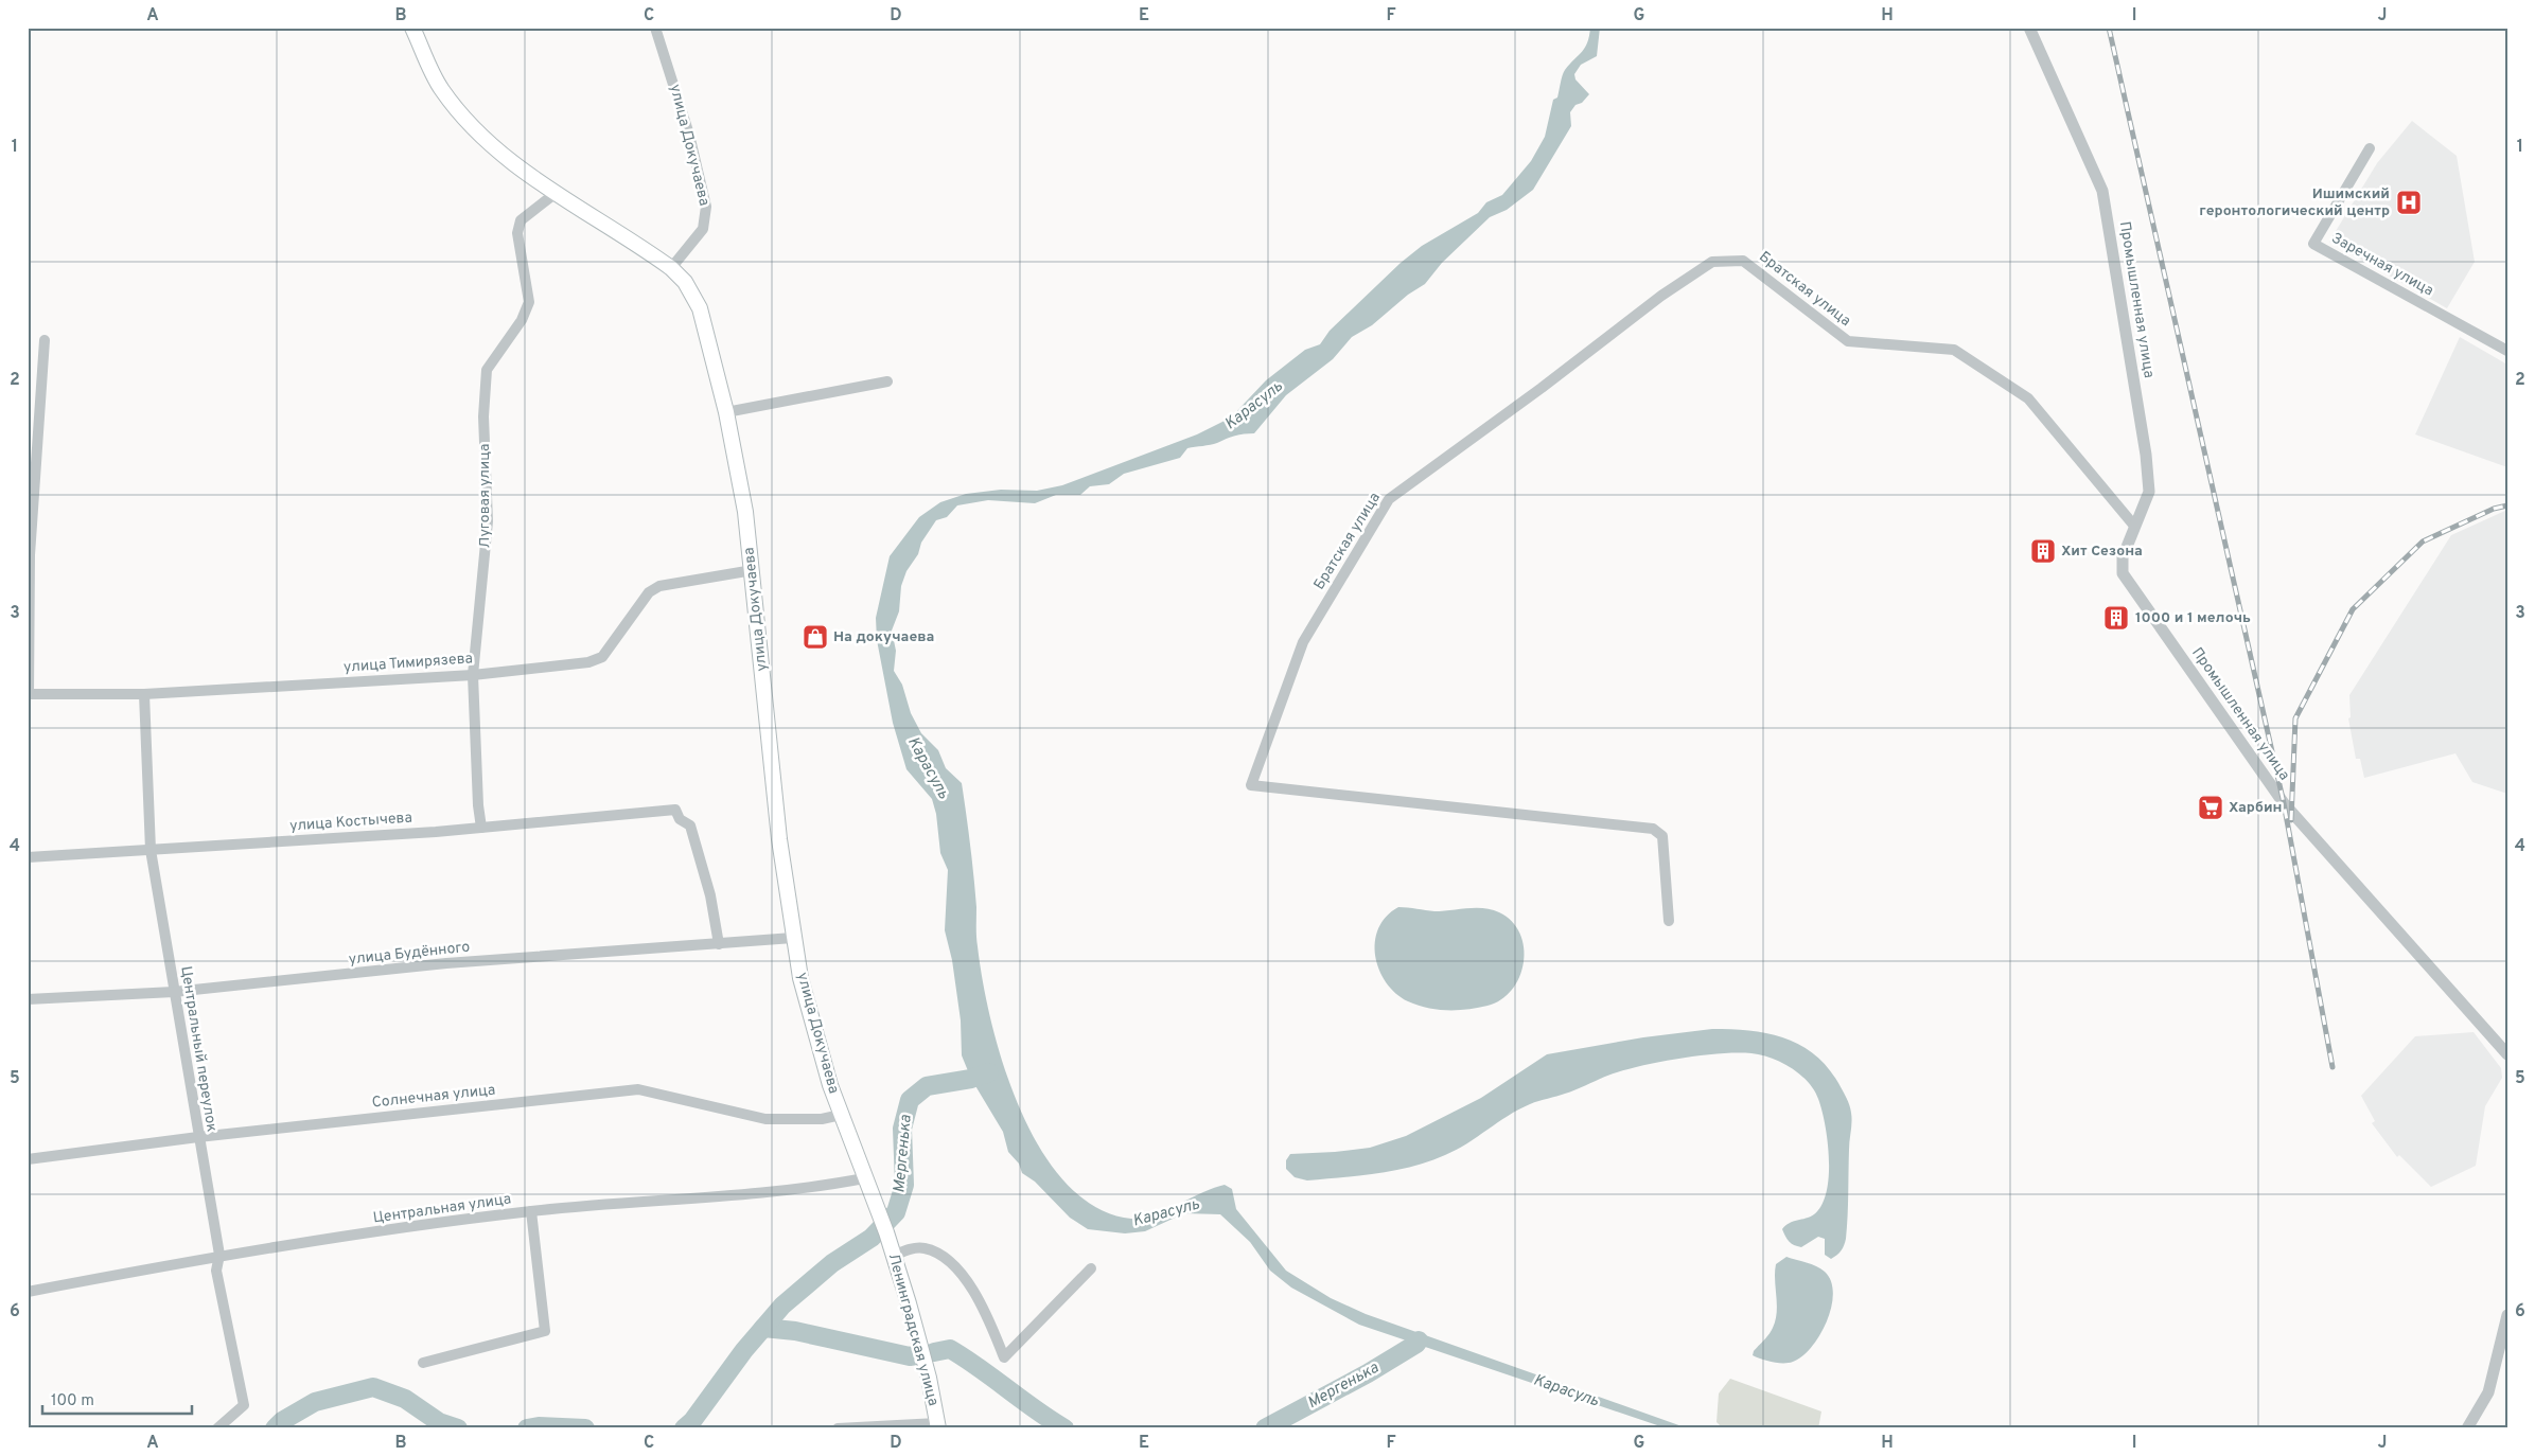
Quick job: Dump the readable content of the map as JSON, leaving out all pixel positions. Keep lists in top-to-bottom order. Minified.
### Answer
{"streets":{"main road":["улица Докучаева","Ленинградская улица"],"street":["Заречная улица","Братская улица","Промышленная улица","Луговая улица","улица Тимирязева","улица Костычева","улица Будённого","Центральный переулок","Солнечная улица","Центральная улица"]},"crossings":[["улица Докучаева","улица Тимирязева"],["улица Докучаева","улица Будённого"],["улица Докучаева","Солнечная улица"],["улица Докучаева","Центральная улица"],["улица Докучаева","Ленинградская улица"],["Братская улица","Промышленная улица"],["Луговая улица","улица Тимирязева"],["Луговая улица","улица Костычева"],["улица Тимирязева","Центральный переулок"],["улица Костычева","улица Будённого"],["улица Костычева","Центральный переулок"],["улица Будённого","Центральный переулок"],["Центральный переулок","Солнечная улица"],["Центральный переулок","Центральная улица"]],"water":["Карасуль","Мергенька"],"places":{"hospital":["Ишимский геронтологический центр"],"building":["Хит Сезона","1000 и 1 мелочь"],"shop":["На докучаева"],"supermarket":["Харбин"]},"scale_bar":"100 m","grid":{"columns":["A","B","C","D","E","F","G","H","I","J"],"rows":["1","2","3","4","5","6"]}}
